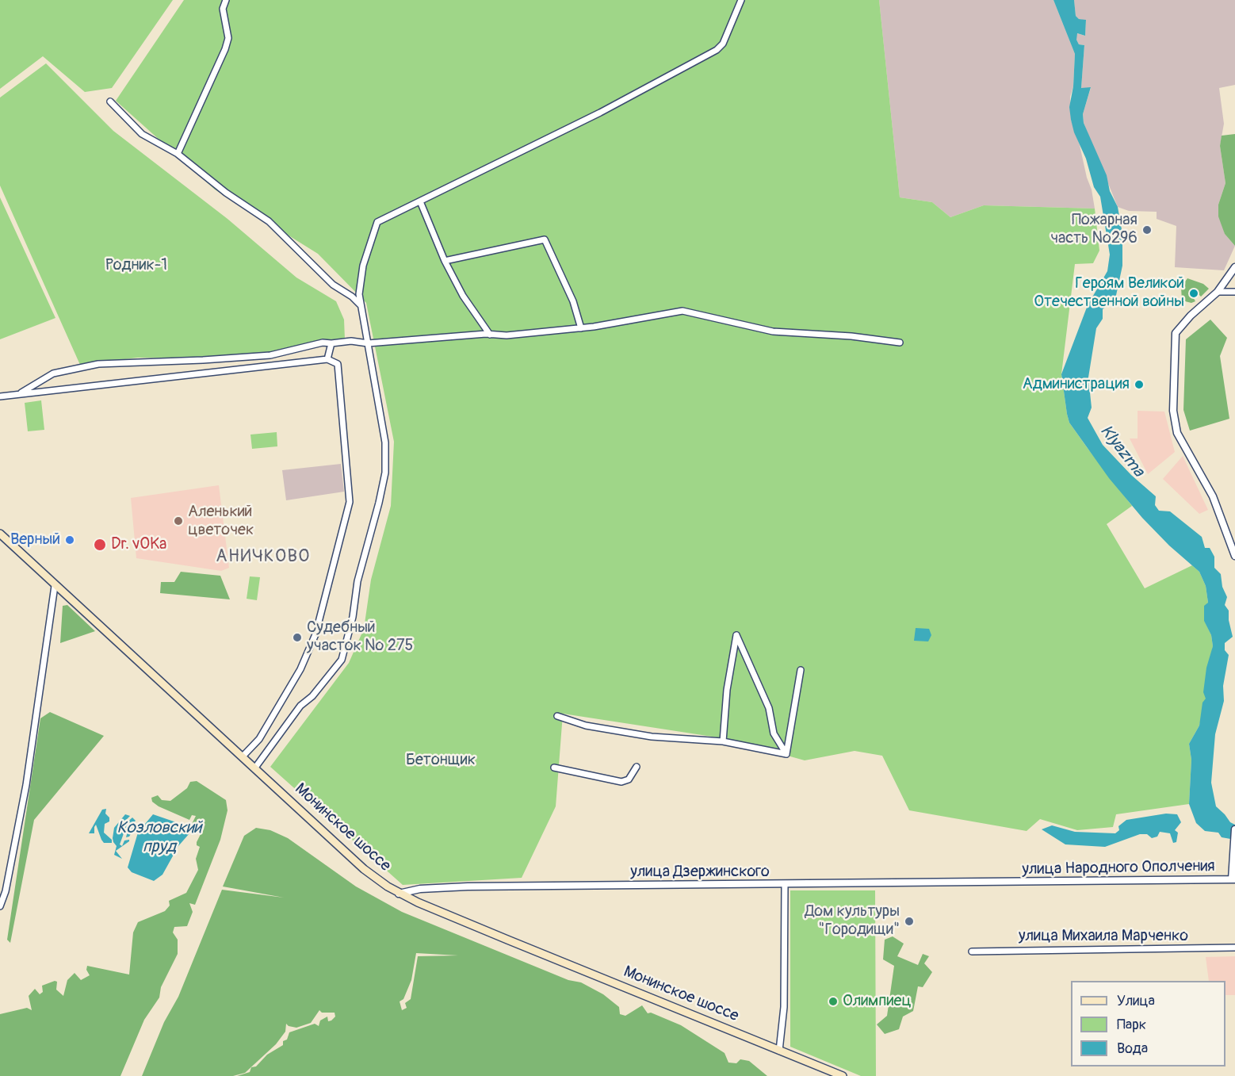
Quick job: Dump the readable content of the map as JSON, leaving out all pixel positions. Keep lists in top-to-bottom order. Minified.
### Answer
{"streets":{"main road":["Монинское шоссе"],"street":["улица Народного Ополчения","улица Дзержинского","улица Михаила Марченко"]},"crossings":[["Монинское шоссе","улица Дзержинского"],["улица Народного Ополчения","улица Дзержинского"]],"districts":["АНИЧКОВО"],"water":["Klyazma","Козловский пруд"],"parks":["Родник-1","Бетонщик"],"places":["Пожарная часть №296","Героям Великой Отечественной войны","Администрация","Аленький цветочек","Верный","Dr. vOKa","Судебный участок № 275","Дом культуры \"Городищи\"","Олимпиец"],"legend":["Улица","Парк","Вода"]}
